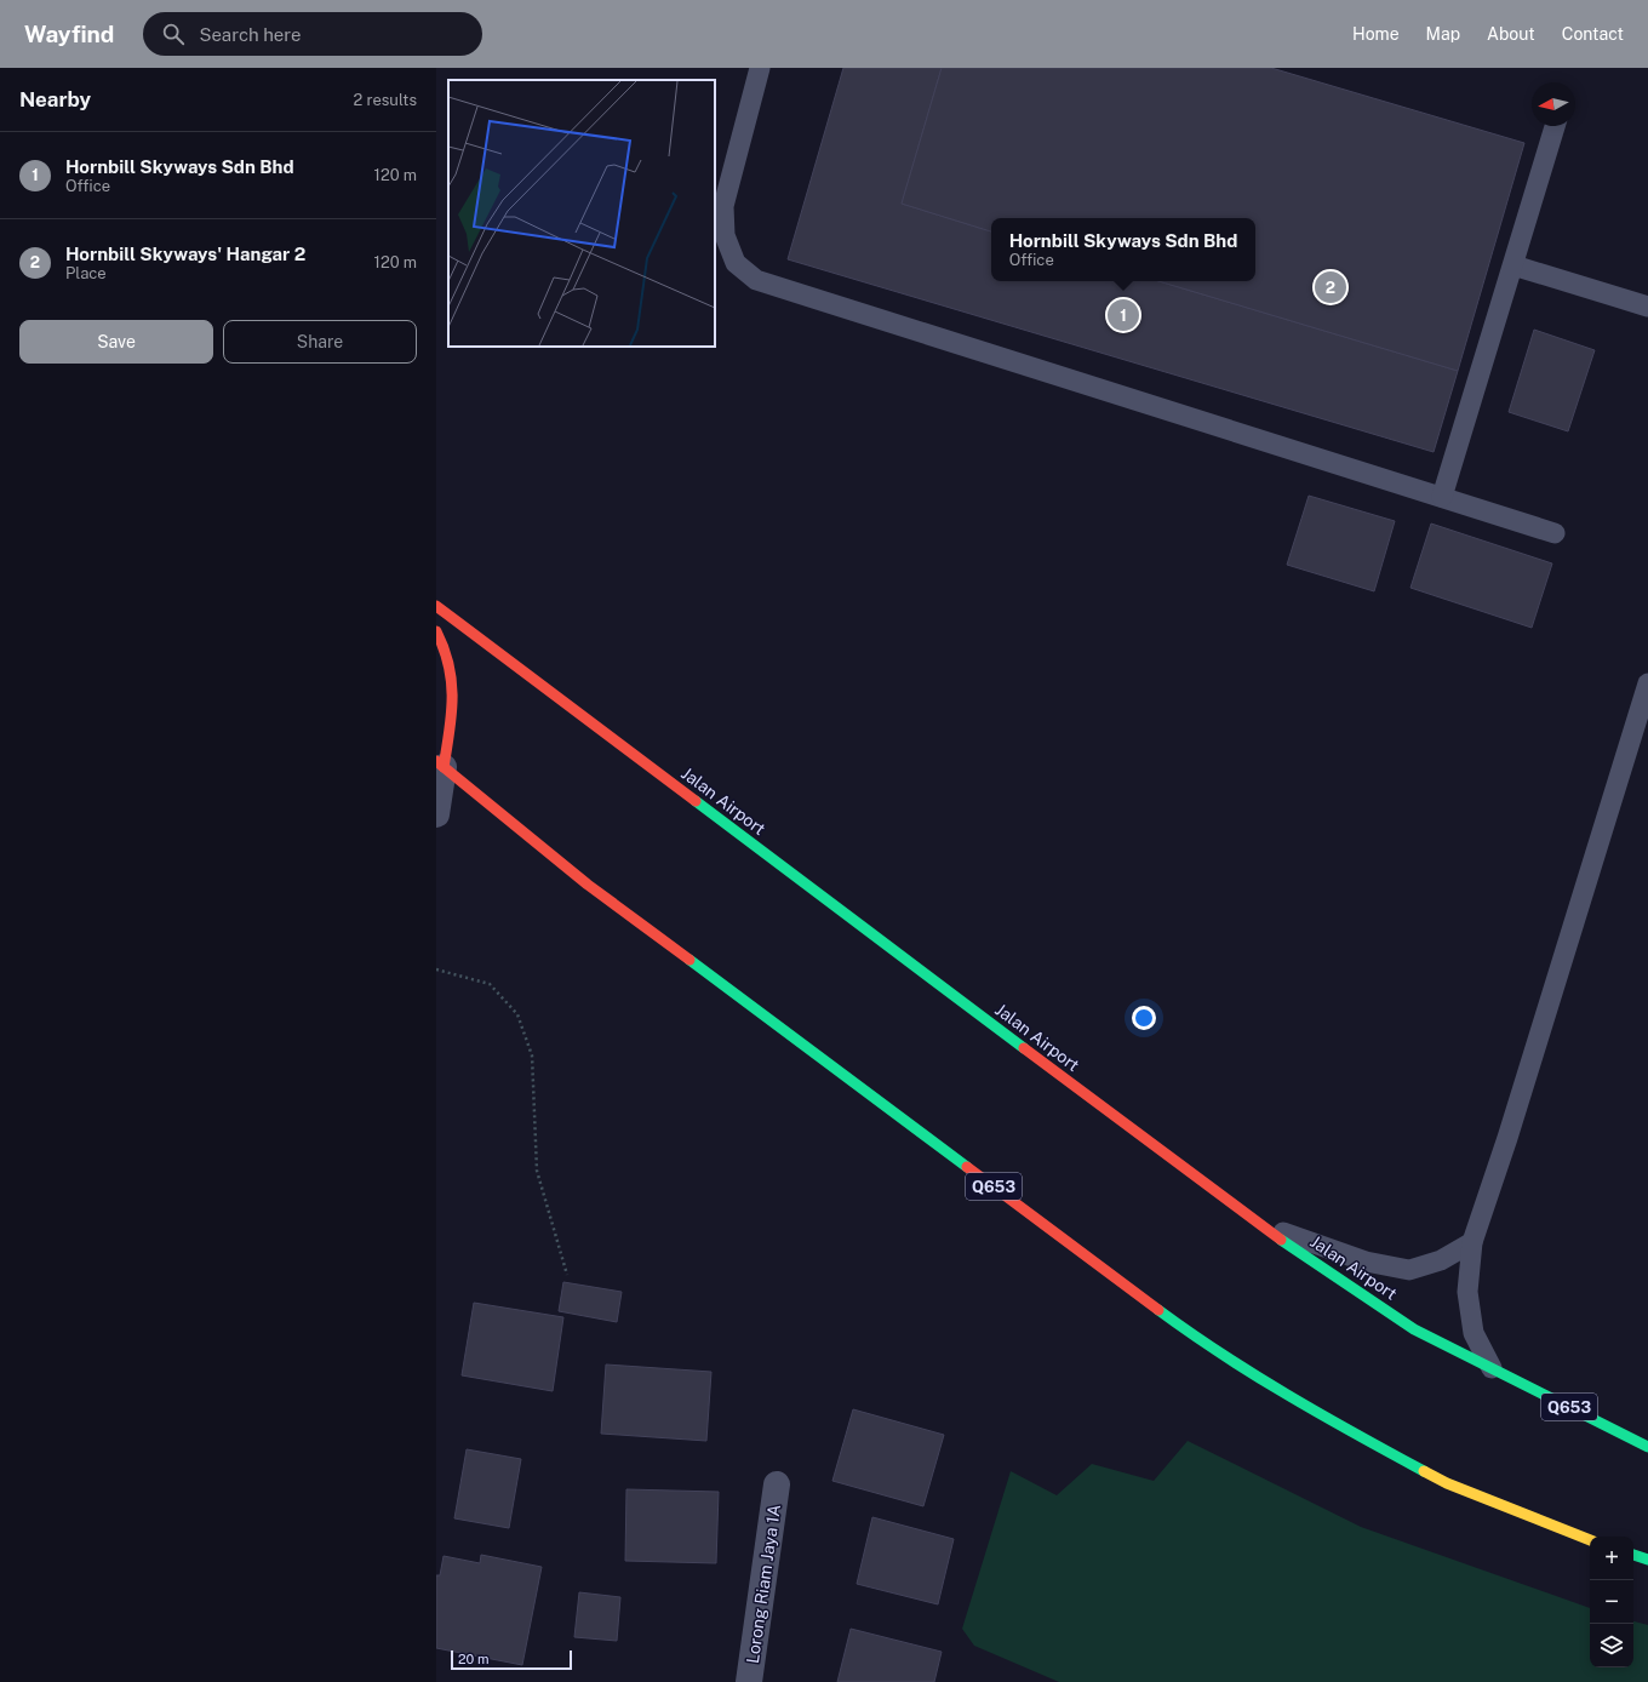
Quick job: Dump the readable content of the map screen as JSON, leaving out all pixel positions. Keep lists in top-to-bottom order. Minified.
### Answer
{"streets":{"main road":["Jalan Airport","Q653"],"street":["Lorong Riam Jaya 1A"]},"scale_bar":"20 m","north":"left","page":{"header":"Wayfind","search":"Search here","nav":["Home","Map","About","Contact"],"heading":["Nearby","2 results"],"list":[{"mark":"1","name":"Hornbill Skyways Sdn Bhd","note":"Office","value":"120 m"},{"mark":"2","name":"Hornbill Skyways' Hangar 2","note":"Place","value":"120 m"}],"popup":["Hornbill Skyways Sdn Bhd","Office"],"pins":["2","1"],"buttons":["Save","Share"],"map_buttons":["+","−"],"scale":"20 m"}}
